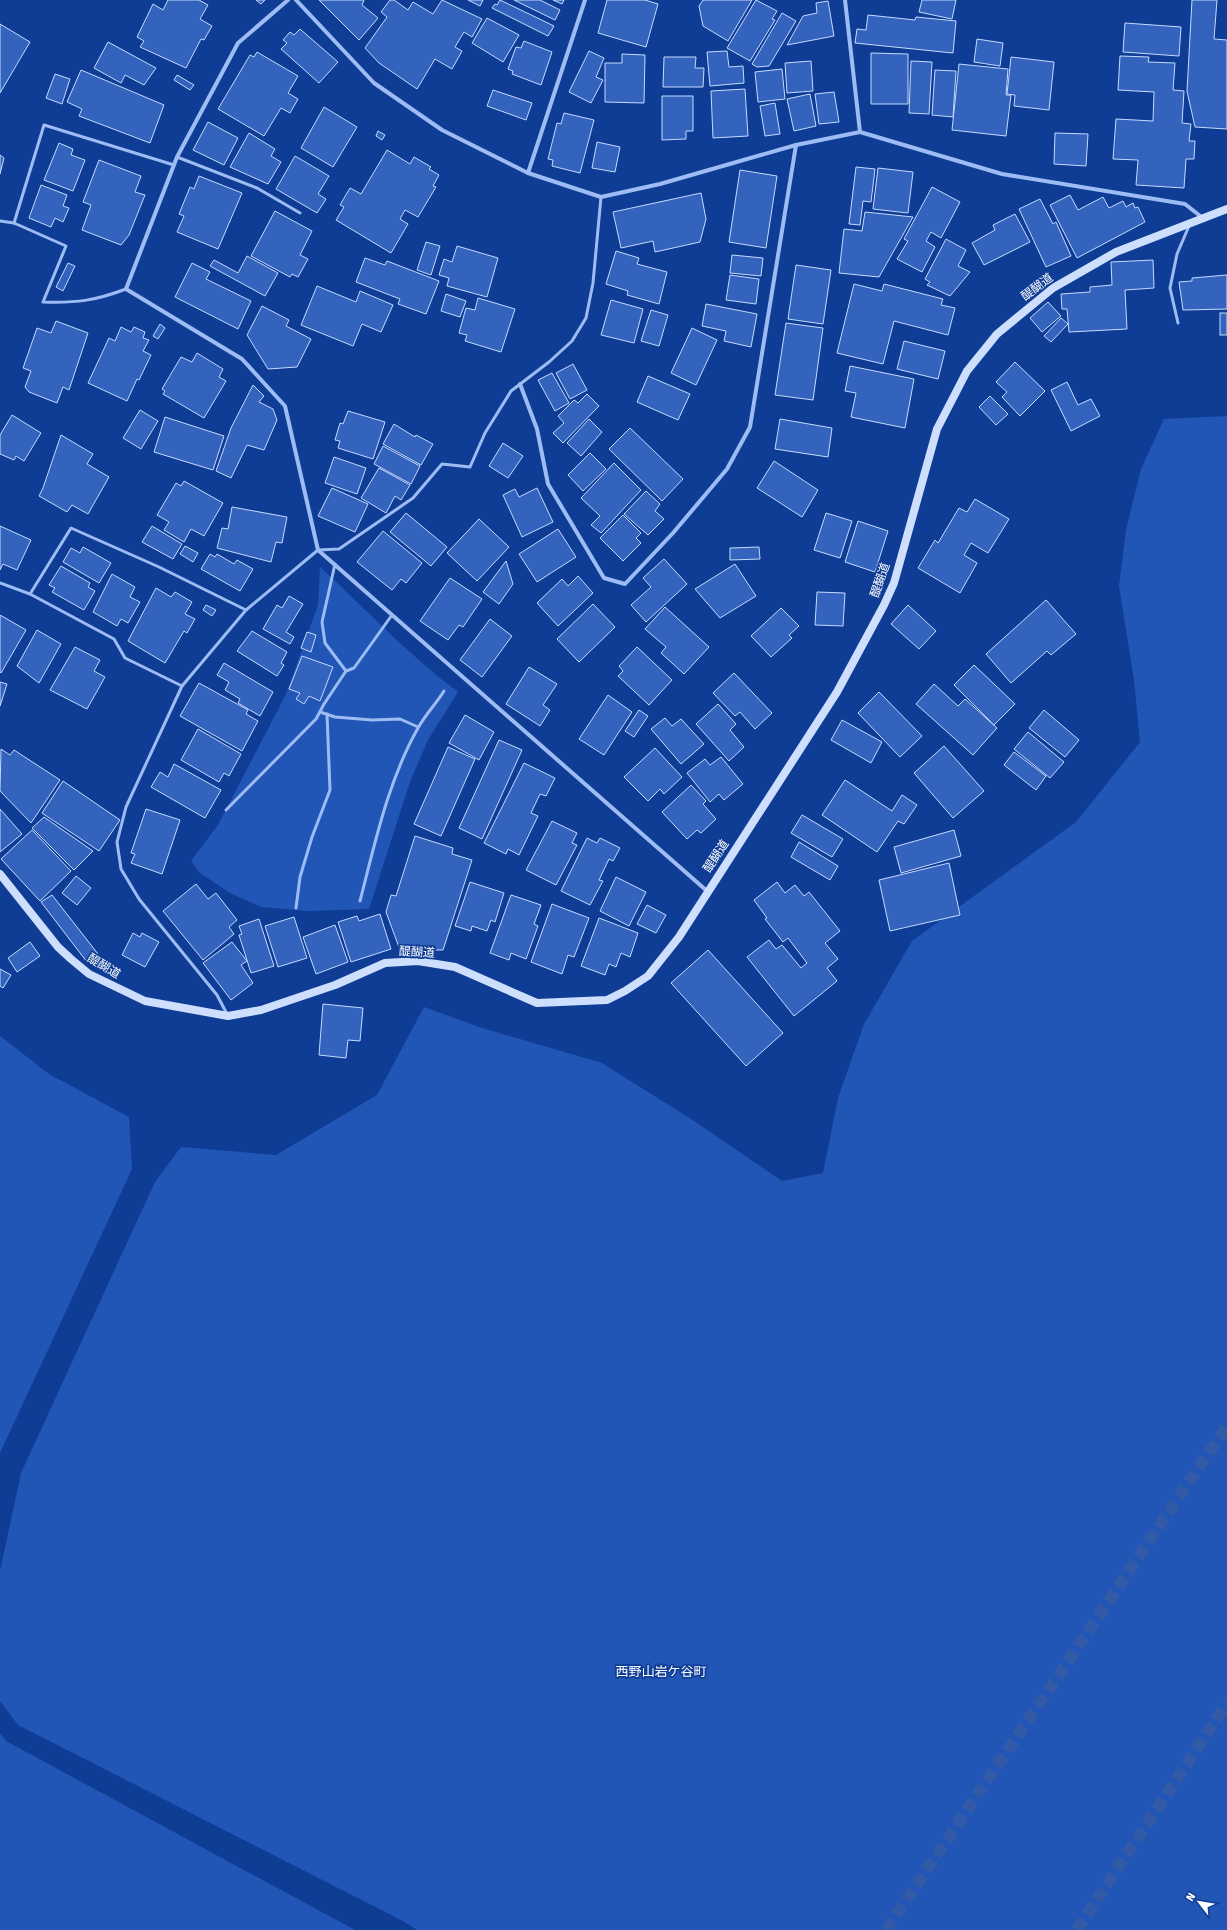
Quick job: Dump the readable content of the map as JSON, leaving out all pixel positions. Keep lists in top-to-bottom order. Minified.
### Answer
{"streets":{"main road":["醍醐道"]},"districts":["西野山岩ケ谷町"],"north":"top left"}
